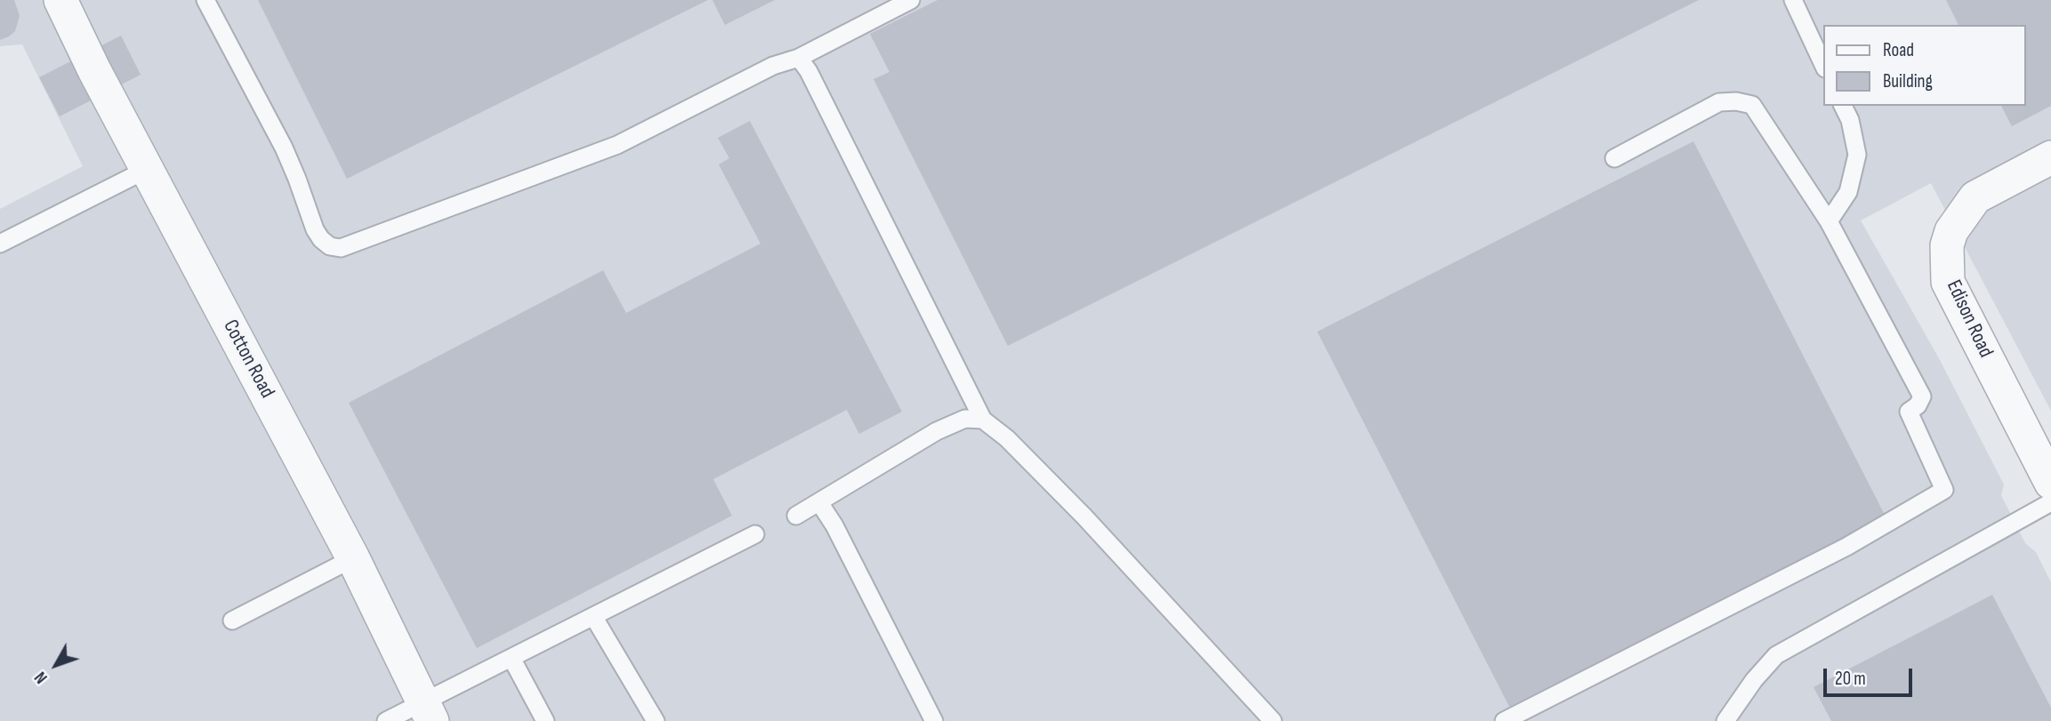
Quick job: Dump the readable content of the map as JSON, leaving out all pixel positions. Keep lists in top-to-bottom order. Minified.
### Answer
{"streets":{"street":["Edison Road","Cotton Road"]},"legend":["Road","Building"],"scale_bar":"20 m","north":"bottom left"}
